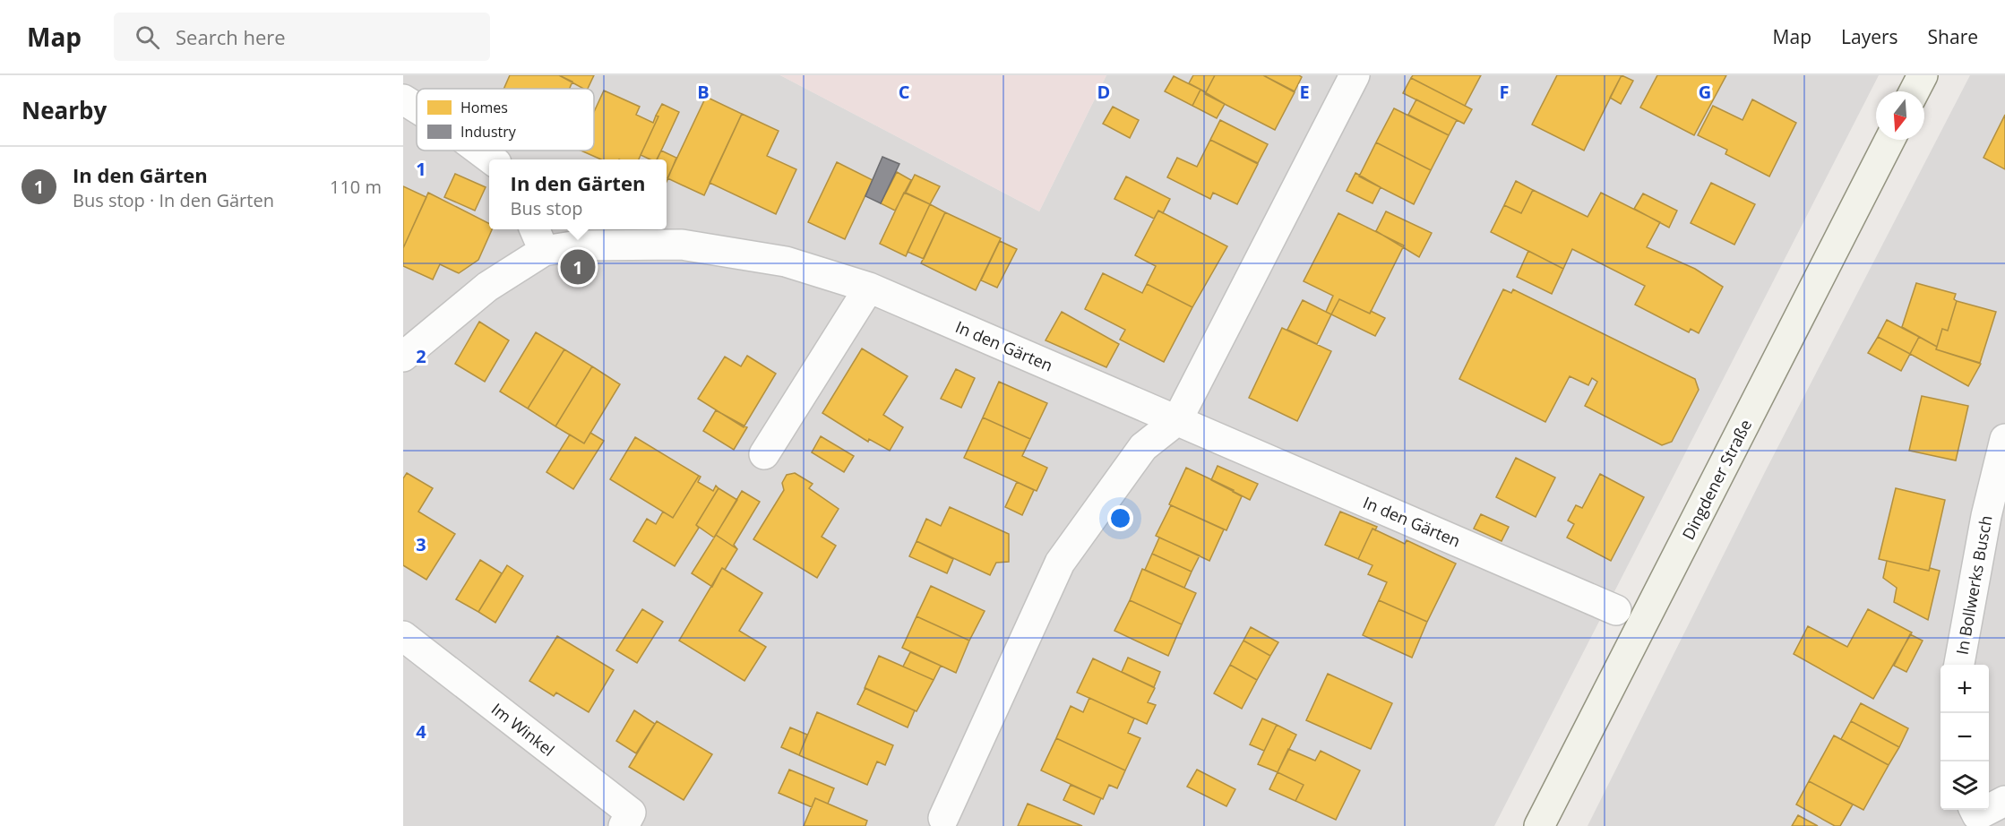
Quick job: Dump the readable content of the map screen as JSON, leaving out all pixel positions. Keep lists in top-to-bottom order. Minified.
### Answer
{"streets":{"main road":["Dingdener Straße"],"street":["In den Gärten","In Bollwerks Busch","Im Winkel"]},"legend":["Homes","Industry"],"north":"bottom","page":{"header":"Map","search":"Search here","nav":["Map","Layers","Share"],"heading":"Nearby","list":[{"mark":"1","name":"In den Gärten","note":"Bus stop · In den Gärten","value":"110 m"}],"popup":["In den Gärten","Bus stop"],"pins":"1","map_buttons":["+","−"]},"grid":{"columns":["B","C","D","E","F","G"],"rows":["1","2","3","4"]}}
